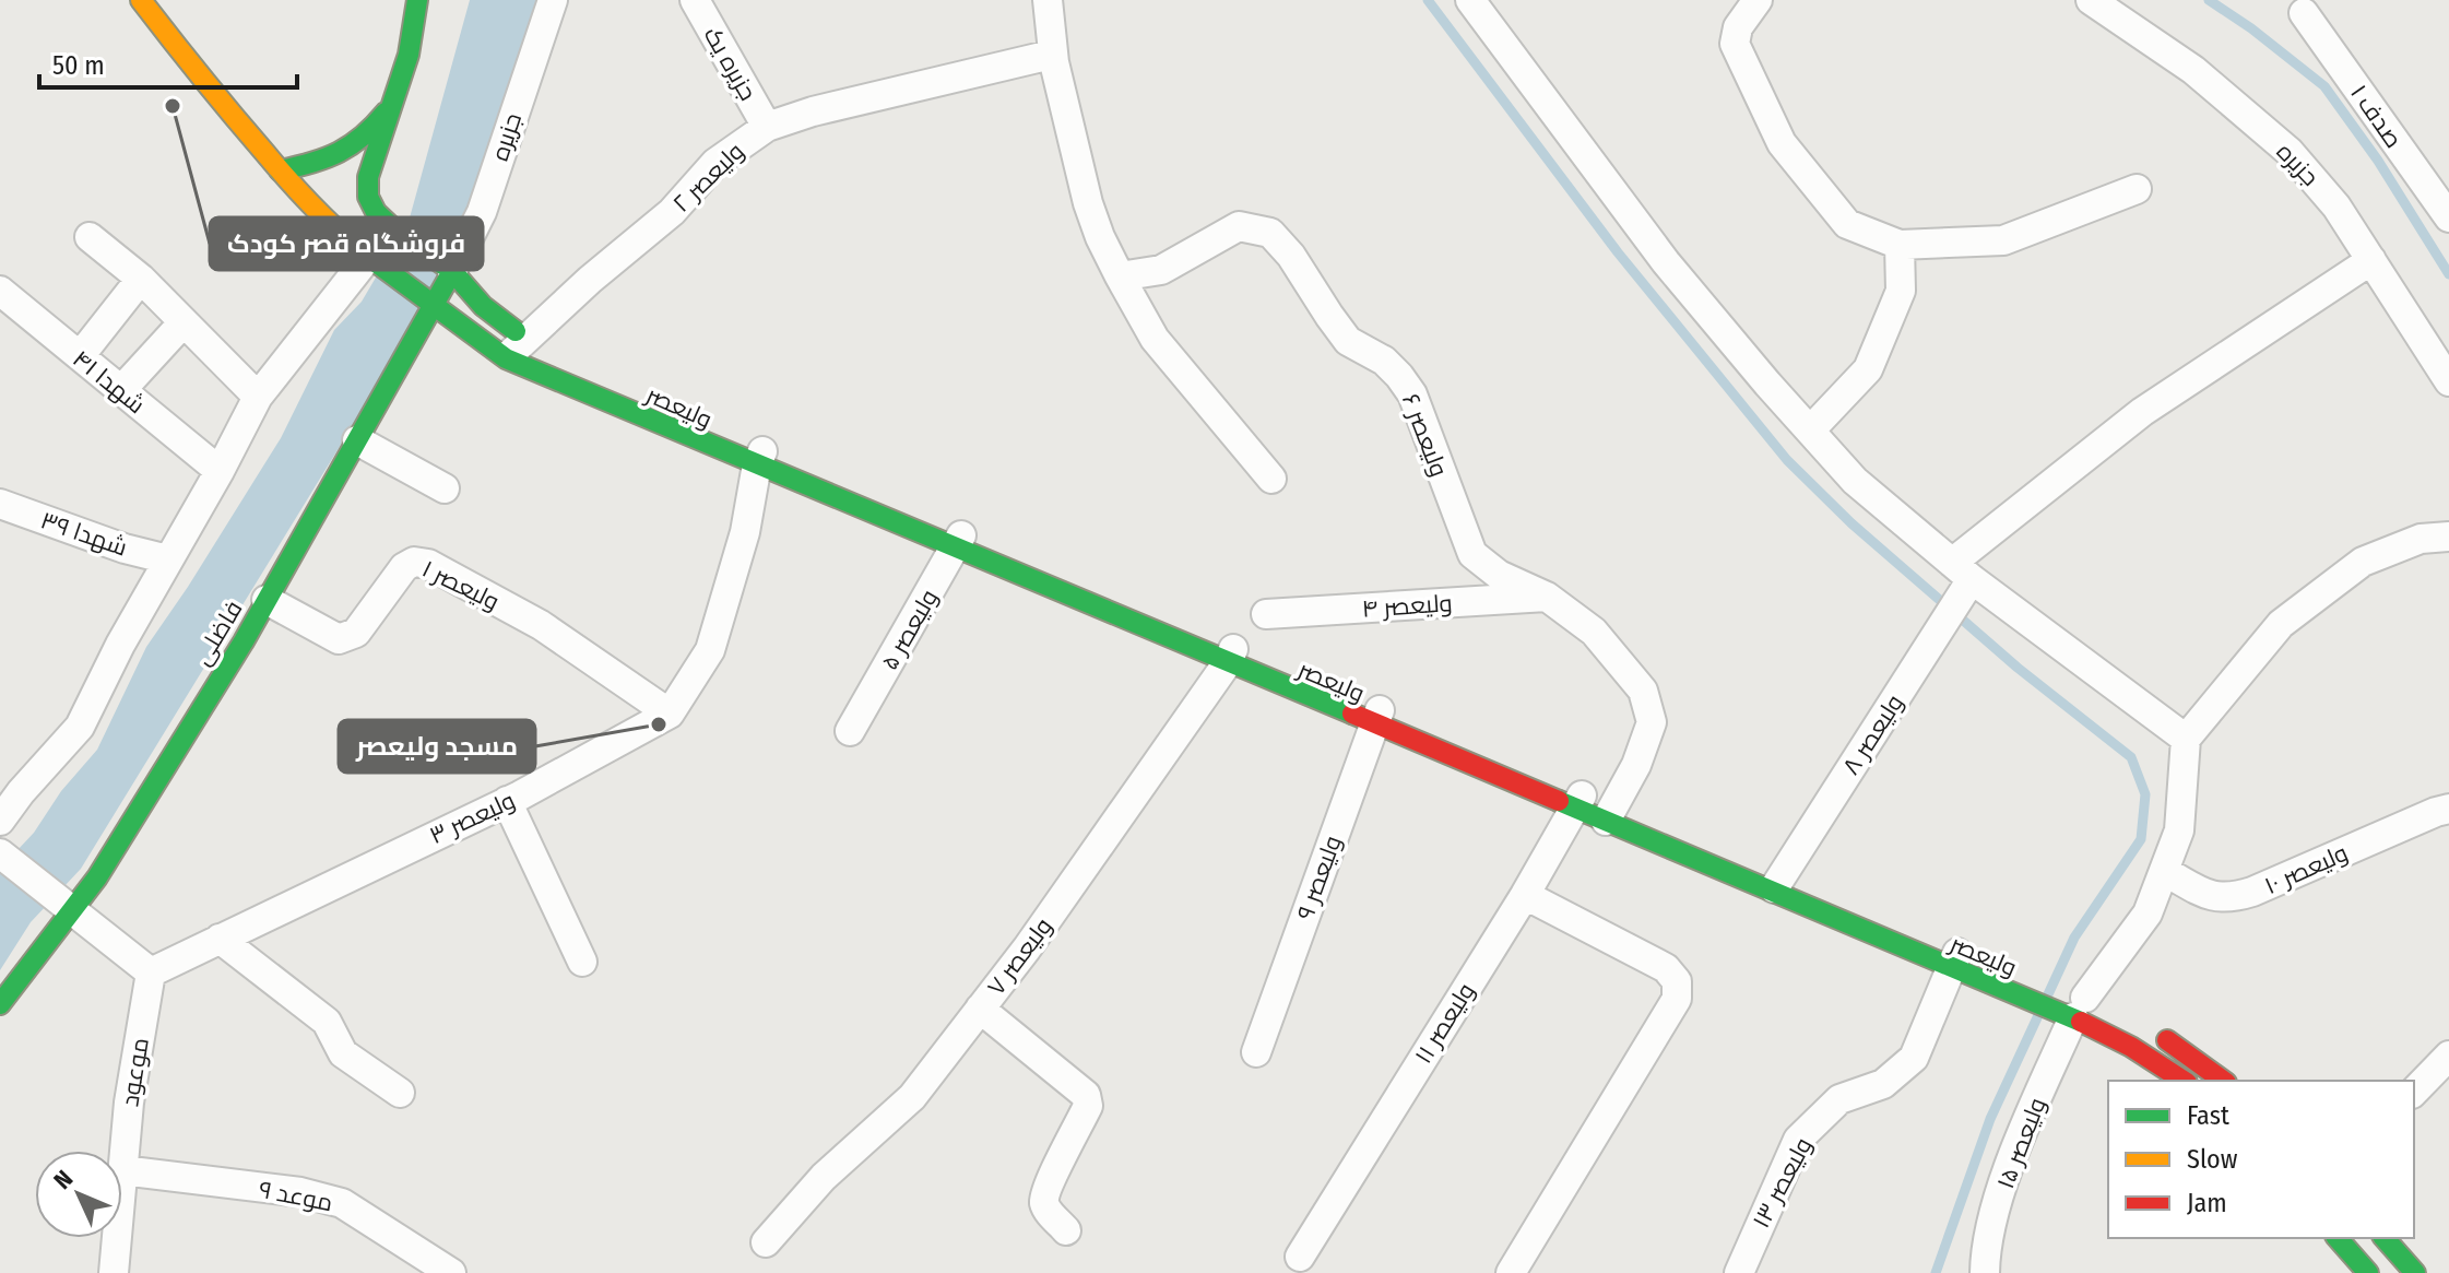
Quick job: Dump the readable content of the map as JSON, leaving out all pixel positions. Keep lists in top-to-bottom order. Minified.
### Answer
{"streets":{"main road":["ولیعصر","فاضلی"],"street":["جزیره یک","صدف ۱","جزیره","ولیعصر ۲","شهدا ۴۱","ولیعصر ۶","شهدا ۳۹","ولیعصر ۱","ولیعصر ۴","ولیعصر ۵","ولیعصر ۸","ولیعصر ۳","ولیعصر ۱۰","ولیعصر ۹","ولیعصر ۷","ولیعصر ۱۱","موعود","ولیعصر ۱۵","ولیعصر ۱۳","موعد ۹"]},"crossings":[["جزیره یک","ولیعصر ۲"],["جزیره","فاضلی"],["جزیره","ولیعصر ۸"],["ولیعصر ۲","ولیعصر"],["ولیعصر","ولیعصر ۶"],["ولیعصر","ولیعصر ۵"],["ولیعصر","فاضلی"],["ولیعصر","ولیعصر ۸"],["ولیعصر","ولیعصر ۳"],["ولیعصر","ولیعصر ۹"],["ولیعصر","ولیعصر ۷"],["ولیعصر","ولیعصر ۱۱"],["ولیعصر","ولیعصر ۱۵"],["ولیعصر","ولیعصر ۱۳"],["ولیعصر ۶","ولیعصر ۴"],["ولیعصر ۱","فاضلی"],["ولیعصر ۱","ولیعصر ۳"],["ولیعصر ۳","موعود"],["موعود","موعد ۹"]],"places":["فروشگاه قصر کودک","مسجد ولیعصر"],"legend":["Fast","Slow","Jam"],"scale_bar":"50 m","north":"top left"}
